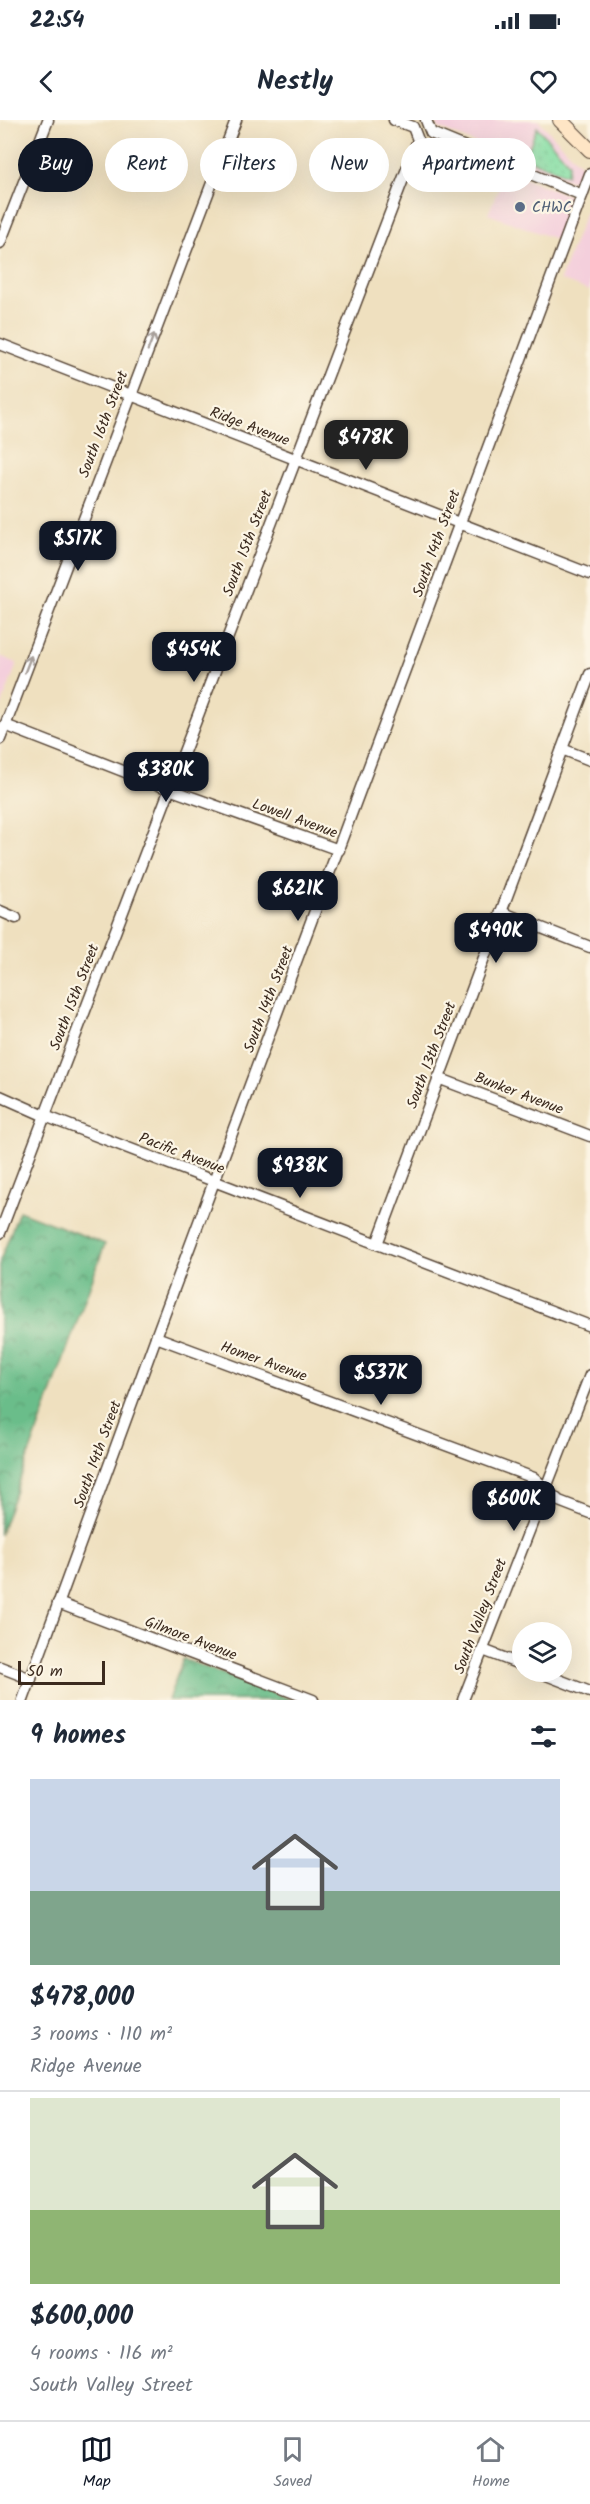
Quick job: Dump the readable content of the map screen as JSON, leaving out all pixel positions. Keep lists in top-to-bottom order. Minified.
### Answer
{"streets":{"street":["South 16th Street","Ridge Avenue","South 15th Street","South 14th Street","Lowell Avenue","South 13th Street","Bunker Avenue","Pacific Avenue","Homer Avenue","South Valley Street","Gilmore Avenue"]},"crossings":[["South 16th Street","Ridge Avenue"],["South 16th Street","Lowell Avenue"],["Ridge Avenue","South 15th Street"],["Ridge Avenue","South 14th Street"],["South 15th Street","Lowell Avenue"],["South 15th Street","Pacific Avenue"],["South 14th Street","Lowell Avenue"],["South 14th Street","Pacific Avenue"],["South 14th Street","Homer Avenue"],["South 14th Street","Gilmore Avenue"],["South 13th Street","Bunker Avenue"],["South 13th Street","Pacific Avenue"],["Homer Avenue","South Valley Street"]],"one_way":["South 16th Street"],"places":["CHWC"],"scale_bar":"50 m","page":{"status":"22:54","header":"Nestly","chip":["Buy","Rent","Filters","New","Apartment"],"price":["$478K","$517K","$454K","$380K","$621K","$490K","$938K","$537K","$600K"],"scale":"50 m","heading":"9 homes","list":[{"name":"$478,000","note":"3 rooms · 110 m² · Ridge Avenue"},{"name":"$600,000","note":"4 rooms · 116 m² · South Valley Street"}],"tabs":["Map","Saved","Home"]}}
